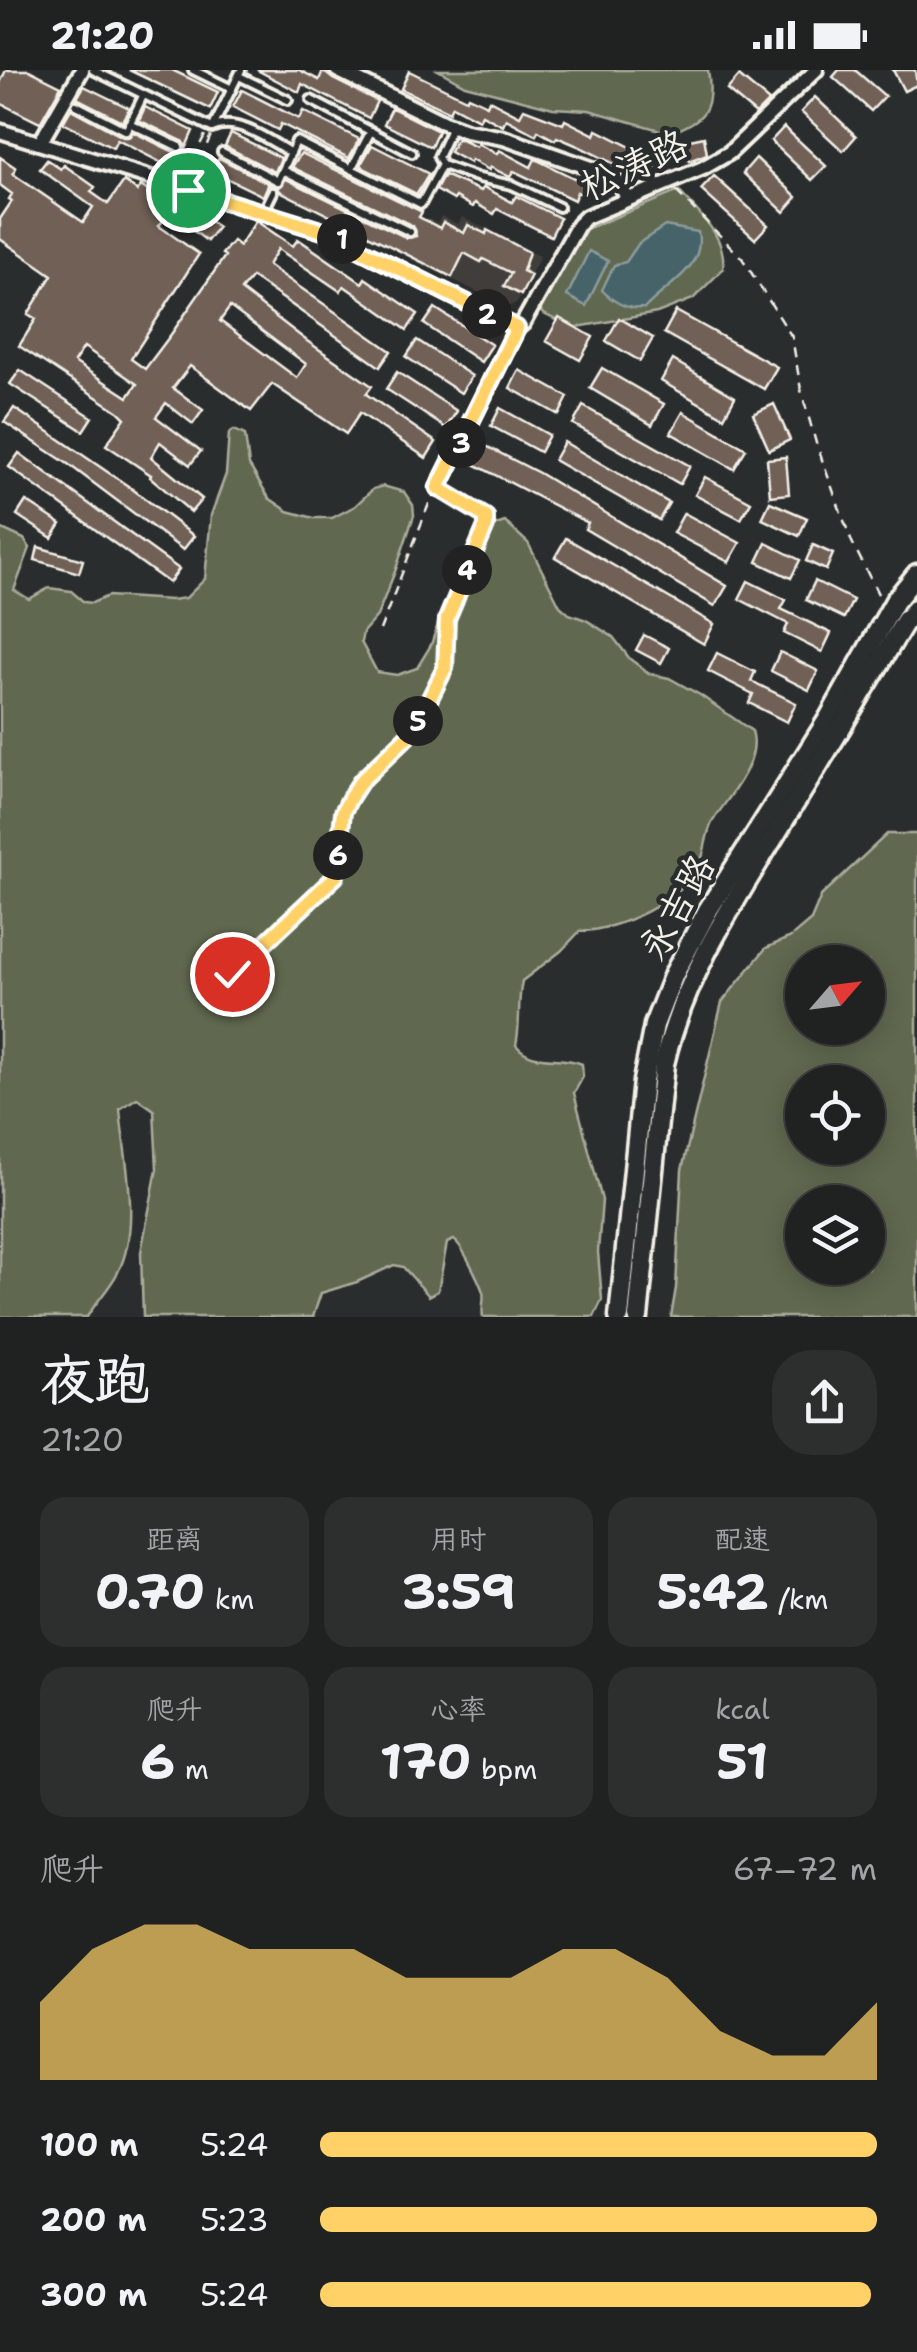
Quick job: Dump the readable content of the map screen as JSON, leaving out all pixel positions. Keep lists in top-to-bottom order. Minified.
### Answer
{"streets":{"main road":["永吉路"],"street":["松涛路"]},"north":"top right","page":{"status":"21:20","pins":["1","2","3","4","5","6"],"heading":["夜跑","21:20"],"stats":[["距离","0.70 km"],["用时","3:59"],["配速","5:42 /km"],["爬升","6 m"],["心率","170 bpm"],["kcal","51"]],"chart":["爬升","67–72 m"],"list":[{"name":"100 m","note":"5:24"},{"name":"200 m","note":"5:23"},{"name":"300 m","note":"5:24"}]}}
